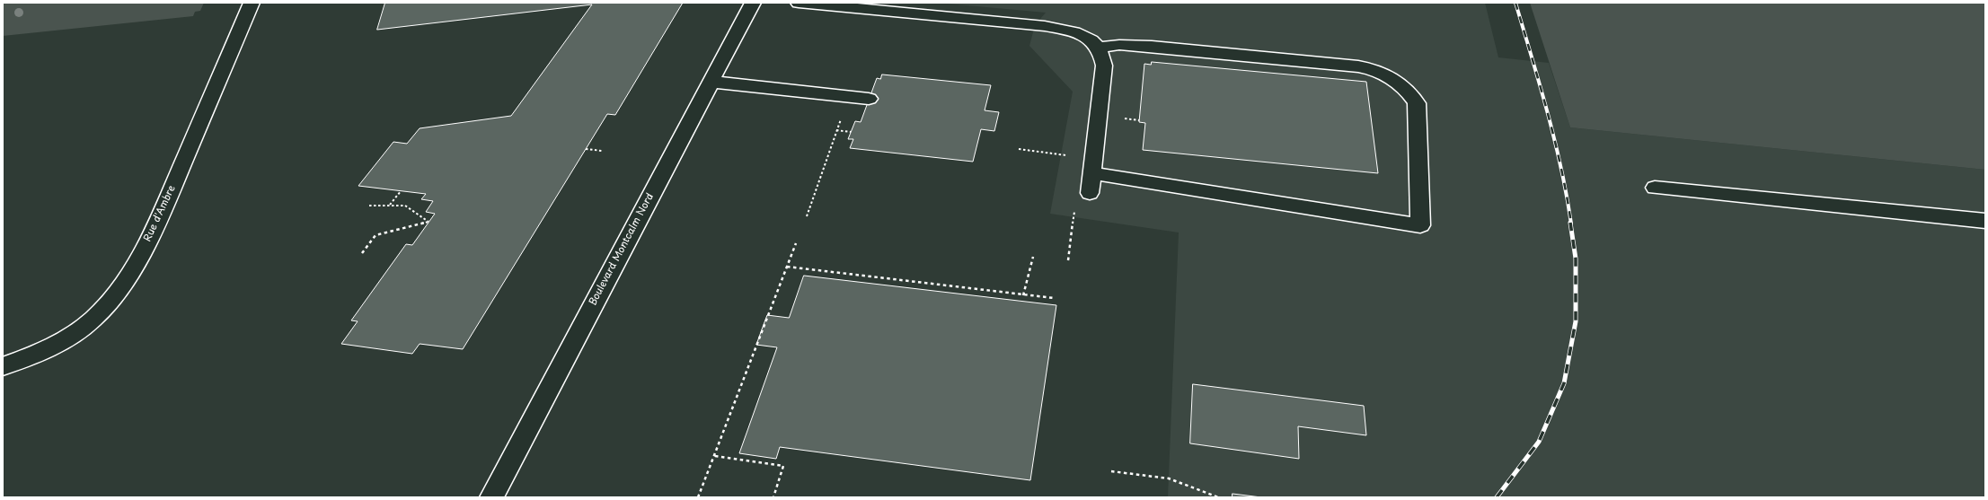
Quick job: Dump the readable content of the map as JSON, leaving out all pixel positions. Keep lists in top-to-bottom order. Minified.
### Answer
{"streets":{"street":["Rue d'Ambre","Boulevard Montcalm Nord"]}}
